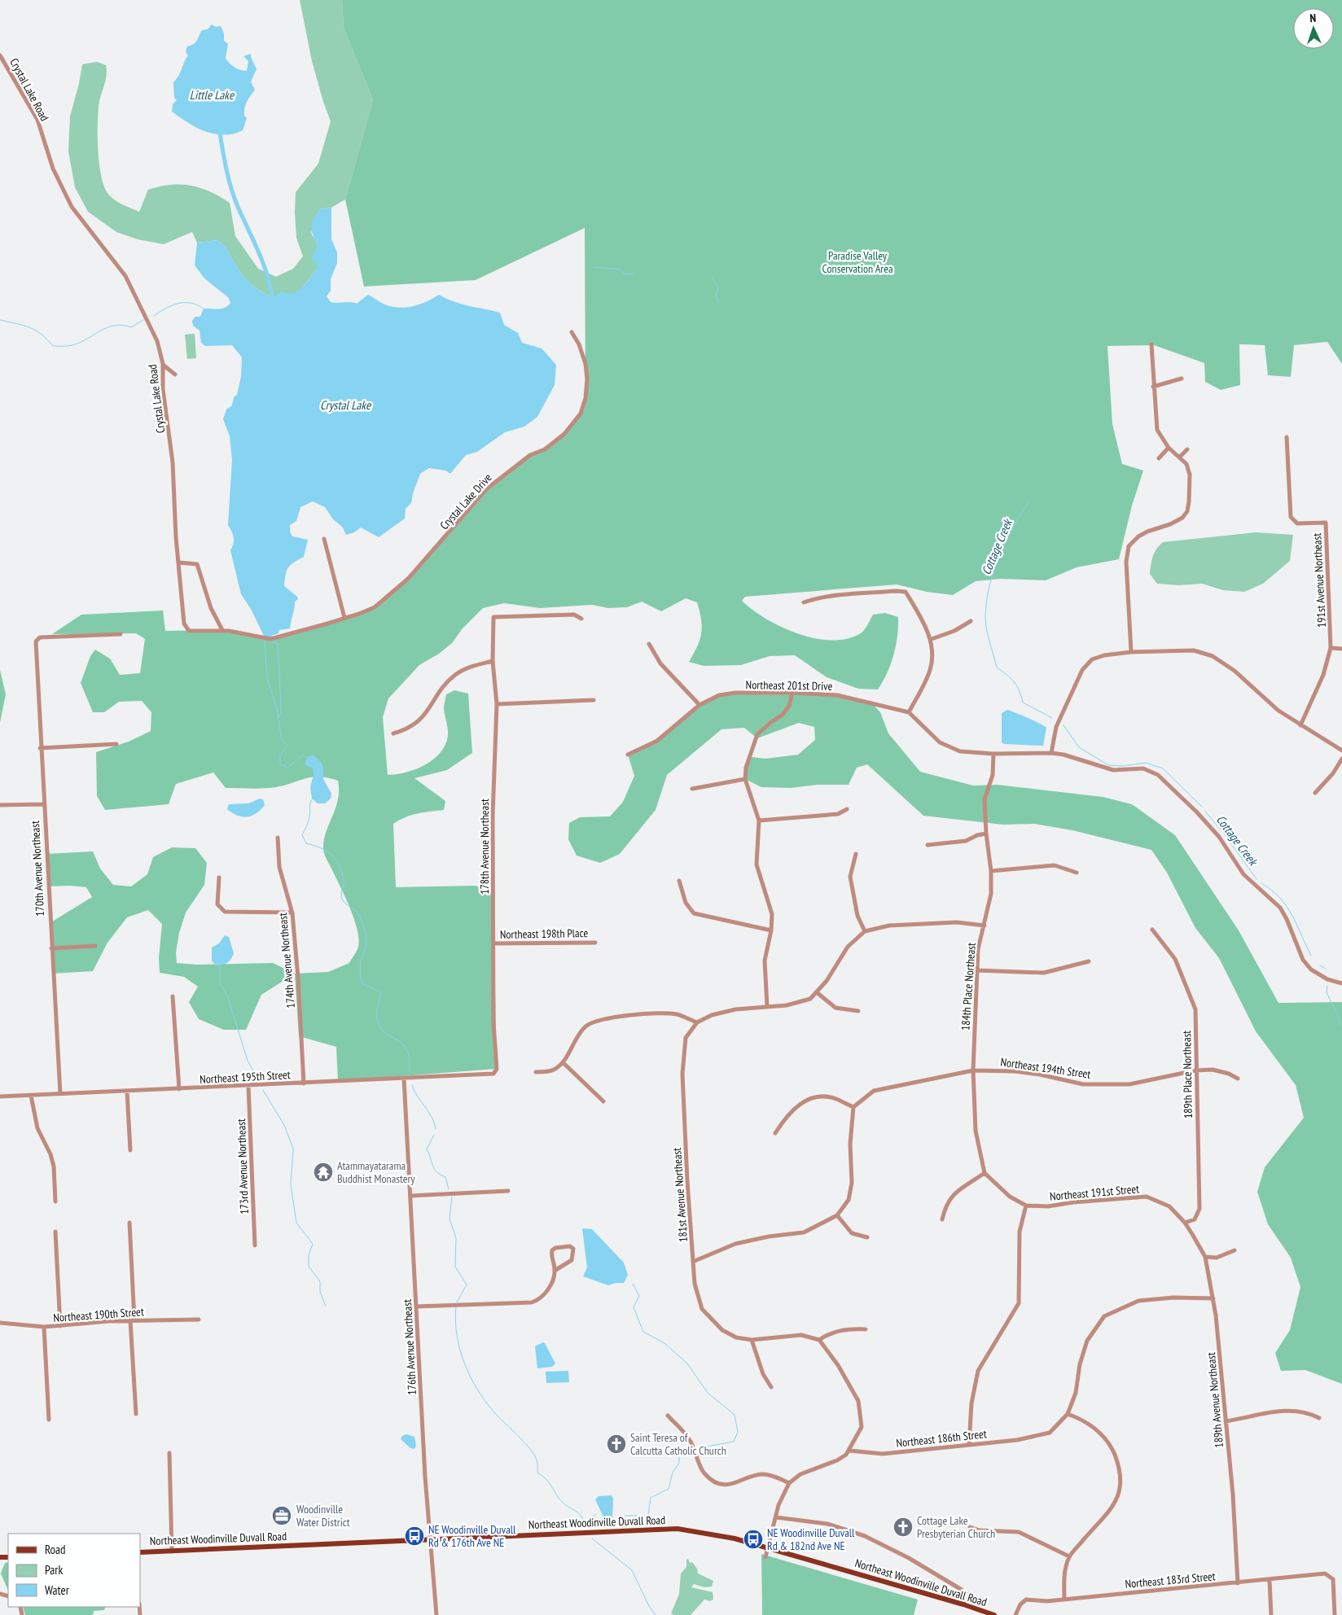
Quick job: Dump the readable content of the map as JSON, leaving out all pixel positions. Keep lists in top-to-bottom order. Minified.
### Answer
{"streets":{"main road":["Northeast Woodinville Duvall Road"],"street":["Crystal Lake Road","Crystal Lake Drive","191st Avenue Northeast","Northeast 201st Drive","178th Avenue Northeast","170th Avenue Northeast","Northeast 198th Place","174th Avenue Northeast","184th Place Northeast","Northeast 194th Street","189th Place Northeast","Northeast 195th Street","173rd Avenue Northeast","Northeast 191st Street","181st Avenue Northeast","Northeast 190th Street","176th Avenue Northeast","189th Avenue Northeast","Northeast 186th Street","Northeast 183rd Street"]},"crossings":[["Crystal Lake Road","Crystal Lake Drive"],["178th Avenue Northeast","Northeast 198th Place"],["178th Avenue Northeast","Northeast 195th Street"],["170th Avenue Northeast","Northeast 195th Street"],["174th Avenue Northeast","Northeast 195th Street"],["184th Place Northeast","Northeast 194th Street"],["Northeast 194th Street","189th Place Northeast"],["189th Place Northeast","Northeast 191st Street"],["189th Place Northeast","189th Avenue Northeast"],["Northeast 195th Street","173rd Avenue Northeast"],["Northeast 195th Street","176th Avenue Northeast"],["Northeast 191st Street","189th Avenue Northeast"],["176th Avenue Northeast","Northeast Woodinville Duvall Road"],["189th Avenue Northeast","Northeast 183rd Street"]],"water":["Little Lake","Crystal Lake","Cottage Creek"],"parks":["Paradise Valley Conservation Area"],"places":{"temple":["Atammayatarama Buddhist Monastery"],"church":["Saint Teresa of Calcutta Catholic Church","Cottage Lake Presbyterian Church"],"office":["Woodinville Water District"],"bus stop":["NE Woodinville Duvall Rd & 176th Ave NE","NE Woodinville Duvall Rd & 182nd Ave NE"]},"legend":["Road","Park","Water"],"north":"top"}
